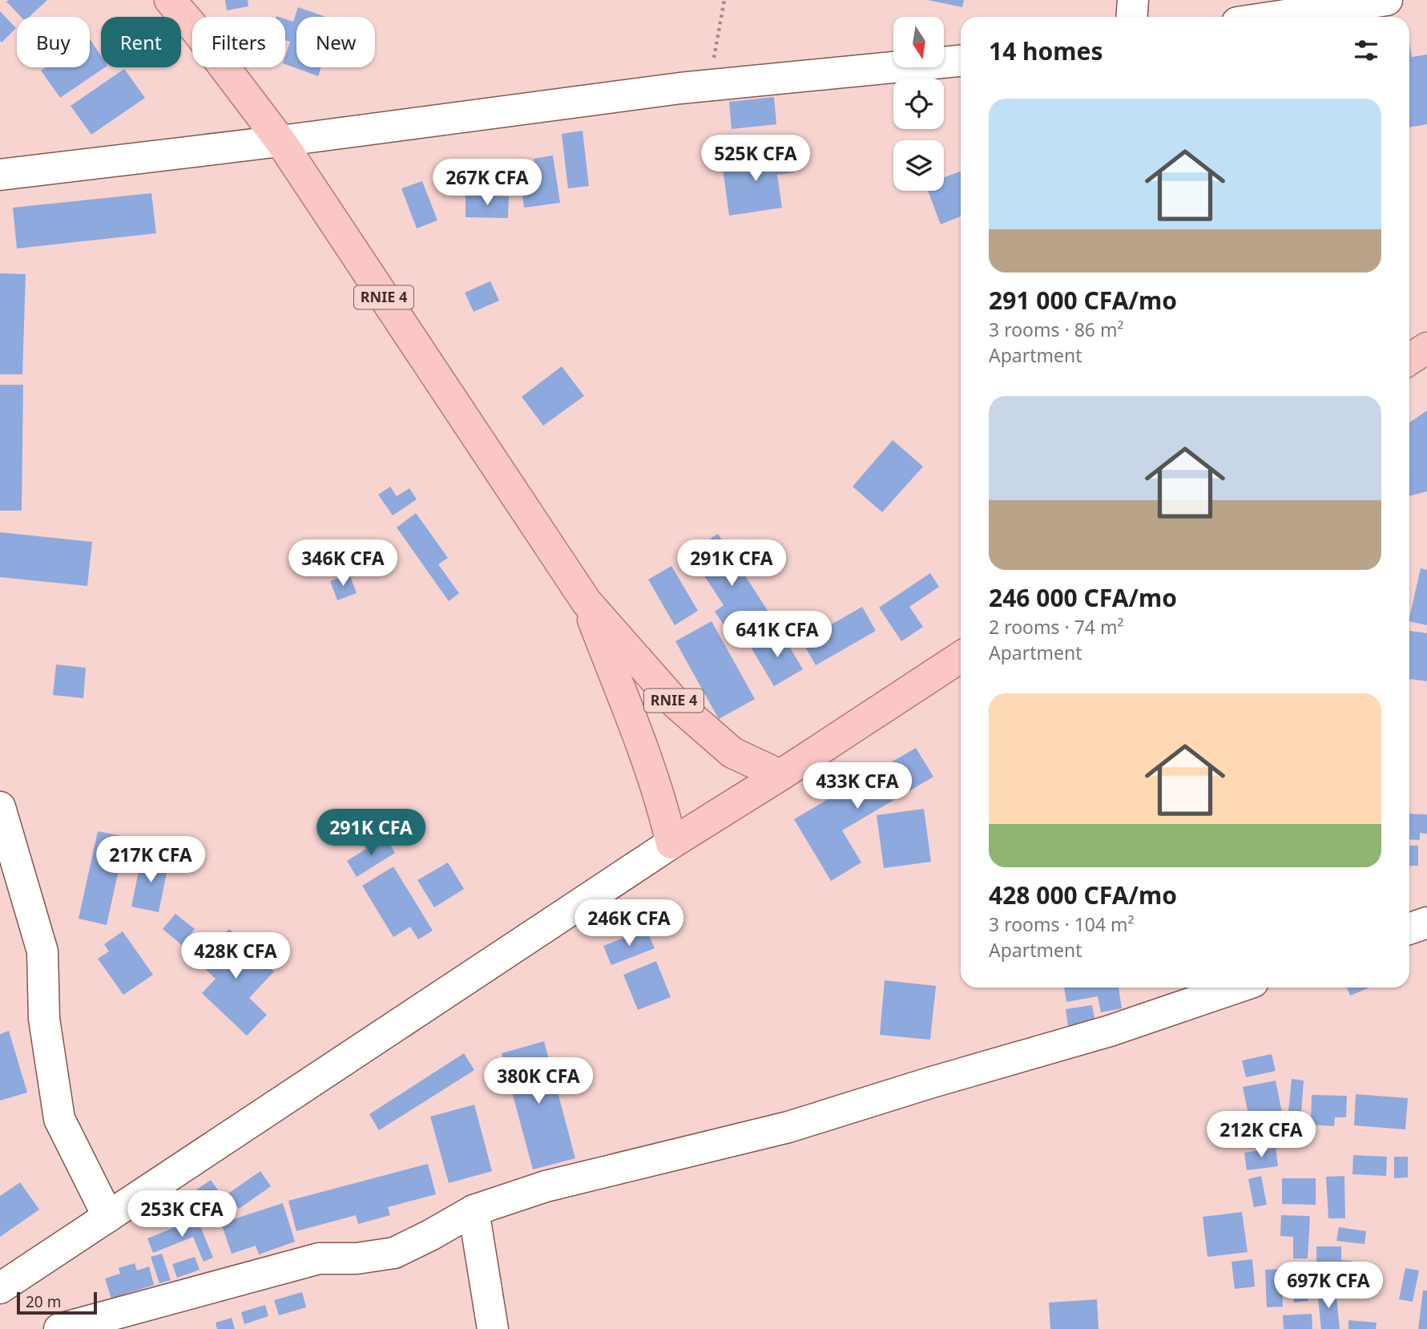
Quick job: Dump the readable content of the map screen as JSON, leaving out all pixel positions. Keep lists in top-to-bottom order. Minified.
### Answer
{"streets":{"main road":["RNIE 4"]},"scale_bar":"20 m","north":"bottom","page":{"chip":["Buy","Rent","Filters","New"],"heading":"14 homes","list":[{"name":"291 000 CFA/mo","note":"3 rooms · 86 m² · Apartment"},{"name":"246 000 CFA/mo","note":"2 rooms · 74 m² · Apartment"},{"name":"428 000 CFA/mo","note":"3 rooms · 104 m² · Apartment"}],"price":["525K CFA","267K CFA","346K CFA","291K CFA","641K CFA","433K CFA","291K CFA","217K CFA","246K CFA","428K CFA","380K CFA","212K CFA","253K CFA","697K CFA"],"scale":"20 m"}}
